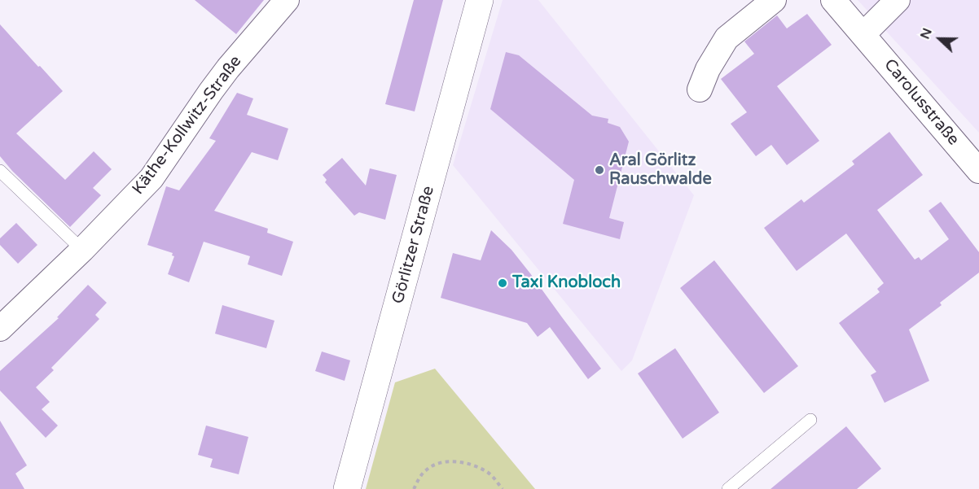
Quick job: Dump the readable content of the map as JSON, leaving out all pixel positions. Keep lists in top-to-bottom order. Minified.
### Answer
{"streets":{"street":["Carolusstraße","Käthe-Kollwitz-Straße","Görlitzer Straße"]},"places":["Aral Görlitz Rauschwalde","Taxi Knobloch"],"north":"left"}
